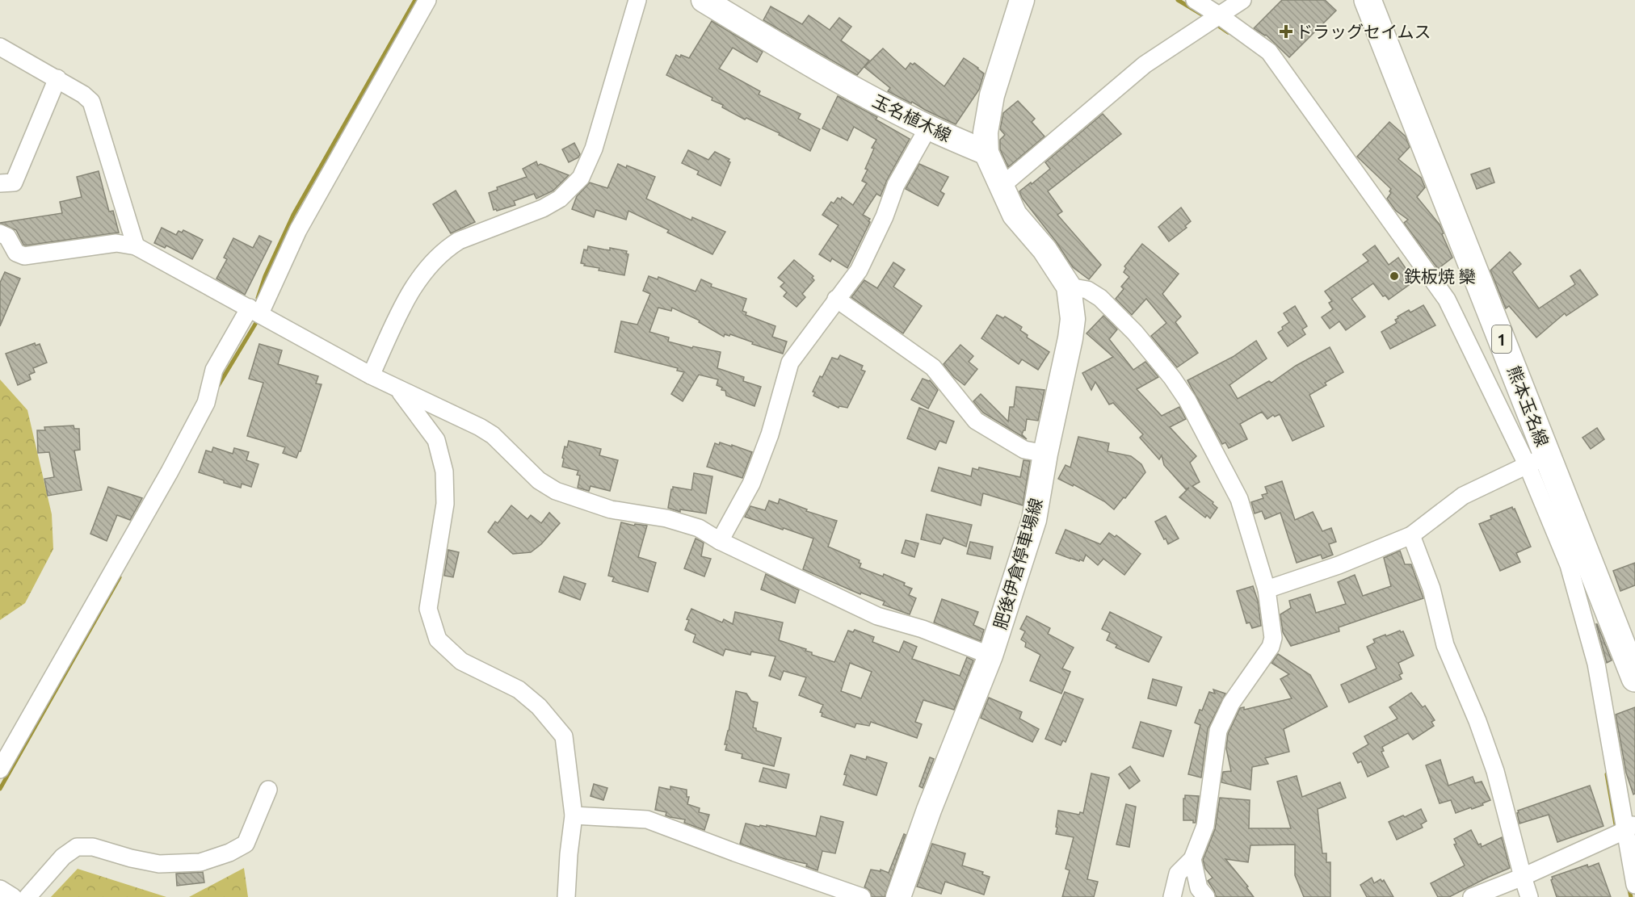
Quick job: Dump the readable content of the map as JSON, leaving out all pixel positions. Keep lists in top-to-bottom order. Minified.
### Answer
{"streets":{"main road":["玉名植木線","1","熊本玉名線","肥後伊倉停車場線"]},"crossings":[["玉名植木線","肥後伊倉停車場線"]],"places":{"health":["ドラッグセイムス"],"other":["鉄板焼 欒"]}}
